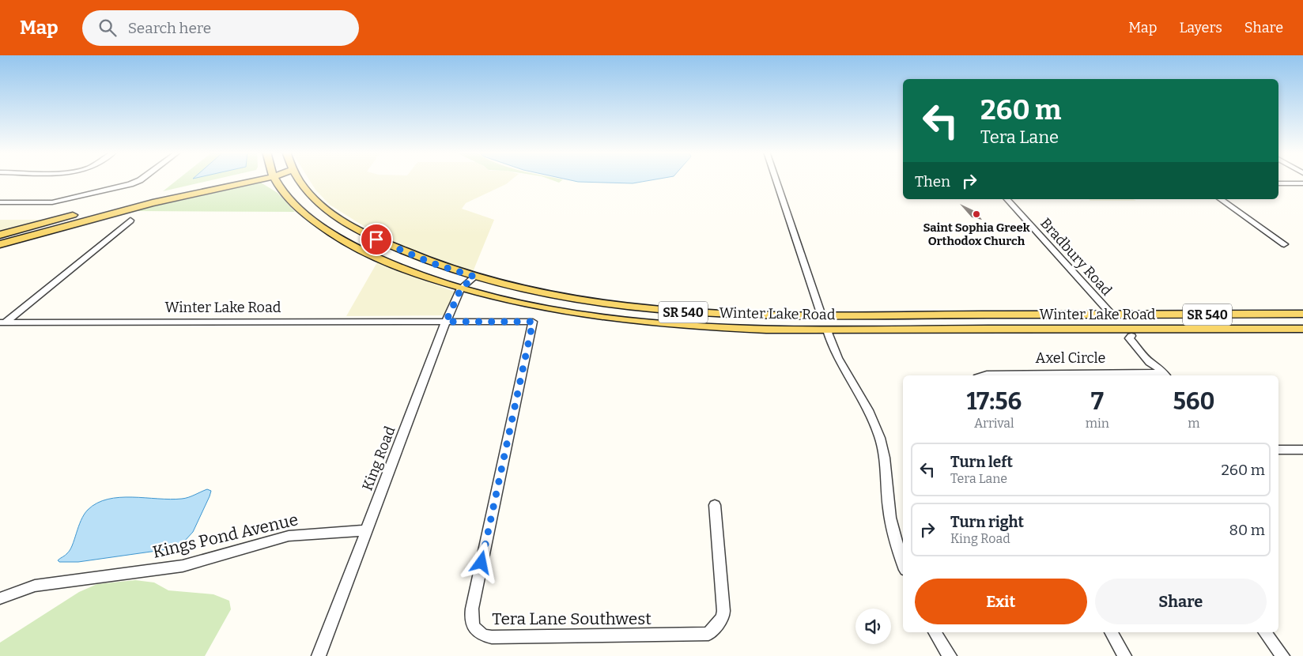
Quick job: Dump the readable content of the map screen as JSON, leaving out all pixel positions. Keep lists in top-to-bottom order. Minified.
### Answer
{"streets":{"main road":["Winter Lake Road","SR 540"],"street":["Bradbury Road","Axel Circle","King Road","Kings Pond Avenue","Tera Lane Southwest"]},"crossings":[["Bradbury Road","Winter Lake Road"],["Winter Lake Road","King Road"],["Winter Lake Road","Tera Lane Southwest"],["King Road","Kings Pond Avenue"]],"places":["Saint Sophia Greek Orthodox Church"],"page":{"header":"Map","search":"Search here","nav":["Map","Layers","Share"],"turn":["260 m","Tera Lane"],"then":"Then","eta":["17:56","Arrival","7","min","560","m"],"list":[{"name":"Turn left","note":"Tera Lane","value":"260 m"},{"name":"Turn right","note":"King Road","value":"80 m"}],"buttons":["Exit","Share"]}}
